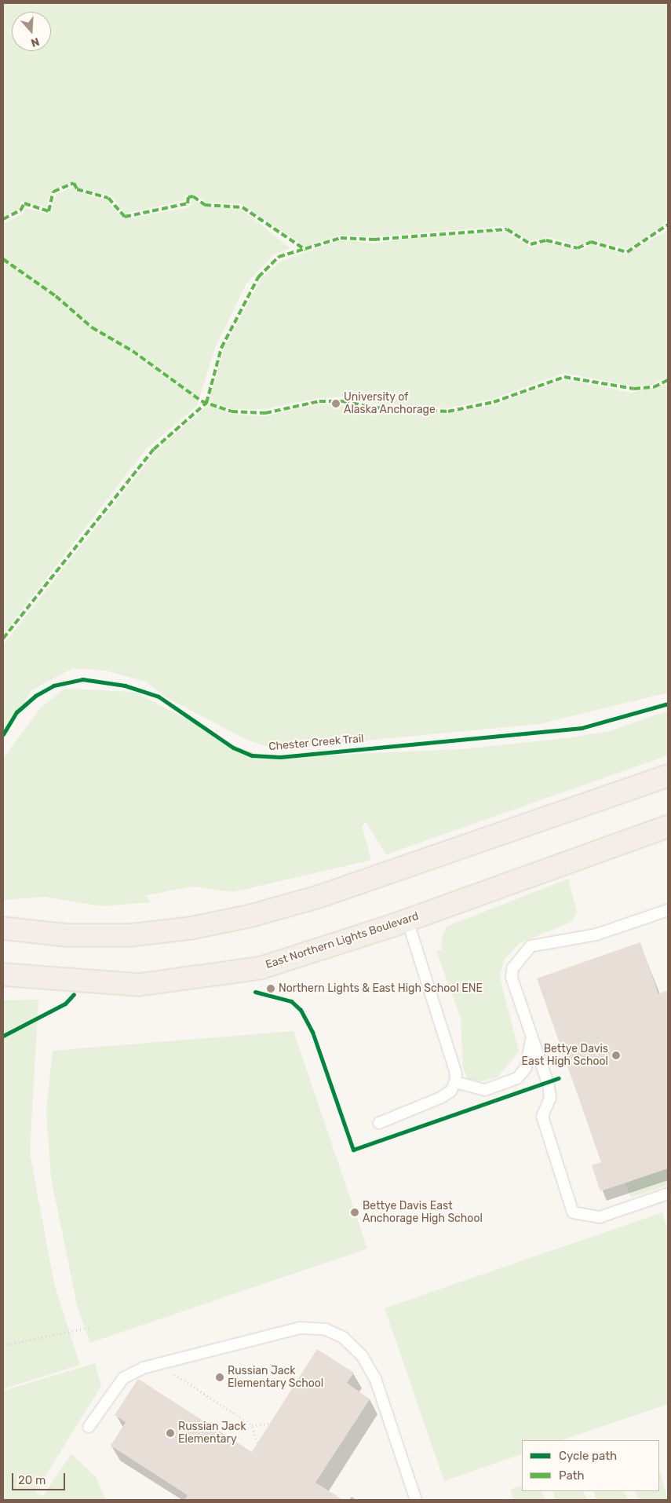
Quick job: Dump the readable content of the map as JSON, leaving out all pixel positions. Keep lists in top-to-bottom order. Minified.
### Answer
{"streets":{"main road":["East Northern Lights Boulevard"],"cycle path":["Chester Creek Trail"]},"places":["University of Alaska Anchorage","Northern Lights & East High School ENE","Bettye Davis East High School","Bettye Davis East Anchorage High School","Russian Jack Elementary School","Russian Jack Elementary"],"legend":["Cycle path","Path"],"scale_bar":"20 m","north":"bottom"}
